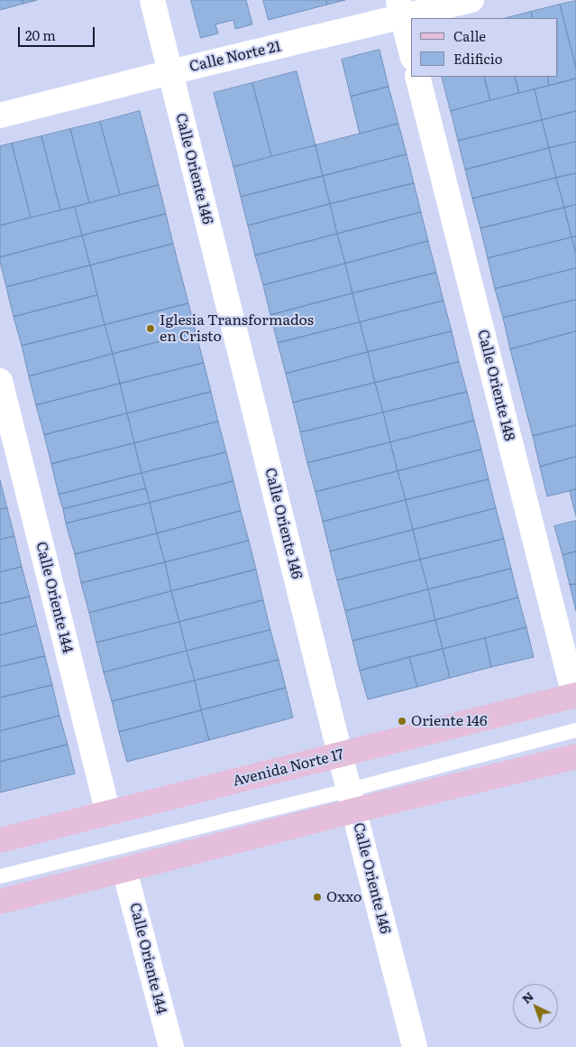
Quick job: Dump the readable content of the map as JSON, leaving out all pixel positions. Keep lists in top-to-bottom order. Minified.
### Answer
{"streets":{"main road":["Avenida Norte 17"],"street":["Calle Norte 21","Calle Oriente 146","Calle Oriente 148","Calle Oriente 144"]},"crossings":[["Calle Norte 21","Calle Oriente 146"],["Calle Oriente 146","Avenida Norte 17"],["Calle Oriente 148","Avenida Norte 17"],["Calle Oriente 144","Avenida Norte 17"]],"places":["Iglesia Transformados en Cristo","Oriente 146","Oxxo"],"legend":["Calle","Edificio"],"scale_bar":"20 m","north":"top left"}
